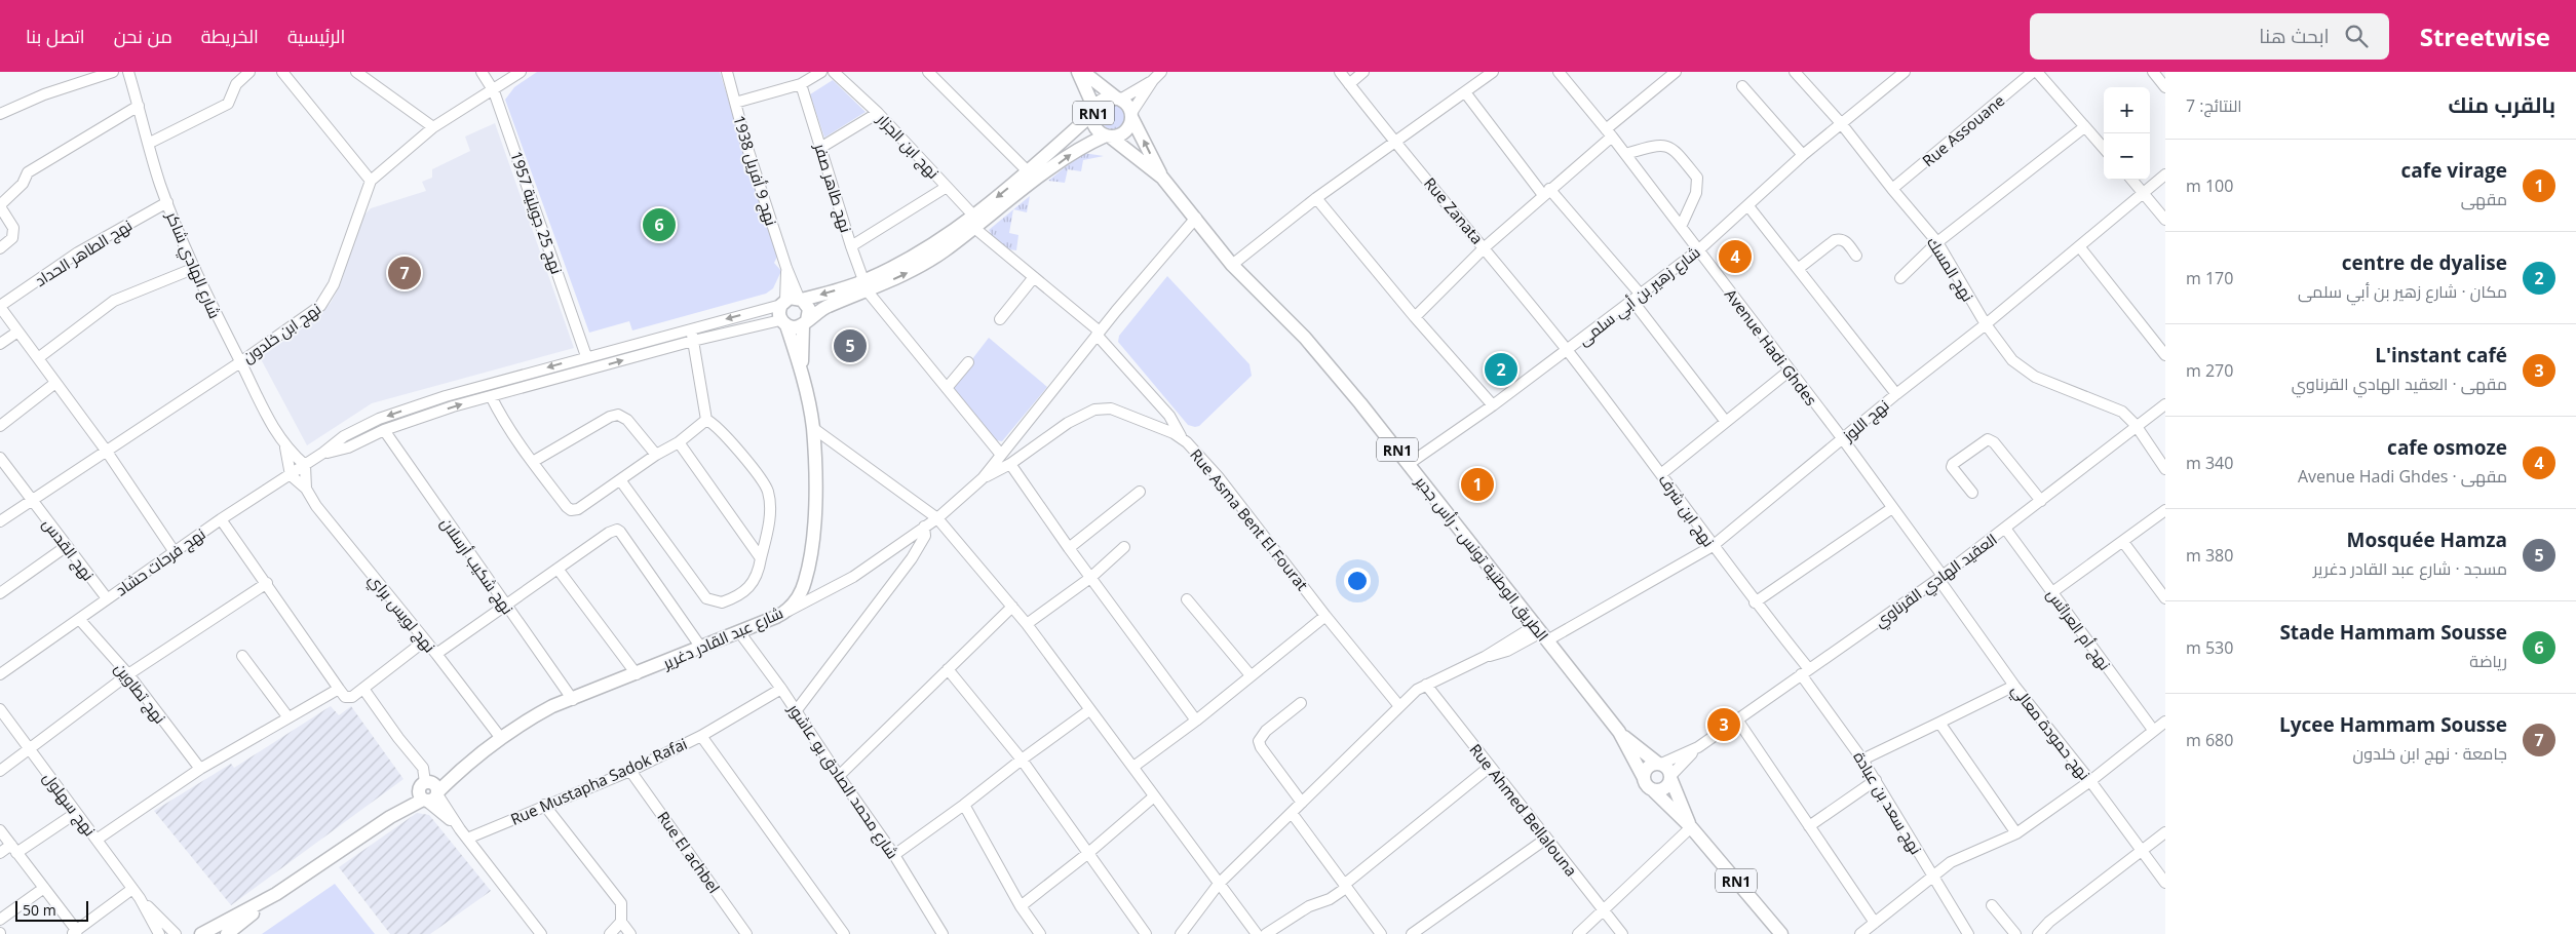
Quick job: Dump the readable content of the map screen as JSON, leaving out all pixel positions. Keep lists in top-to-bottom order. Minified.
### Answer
{"streets":{"main road":["RN1","الطريق الوطنية تونس - رأس جدير","شارع عبد القادر دغرير"],"street":["Rue Assouane","نهج ابن الجزار","نهج 9 أفريل 1938","نهج طاهر صفر","Rue Zanata","نهج 25 جويلية 1957","نهج الطاهر الحداد","شارع الهادي شاكر","نهج المسك","شارع زهير بن أبي سلمى","نهج ابن خلدون","Avenue Hadi Ghdes","نهج اللوز","نهج ابن شرف","Rue Asma Bent El Fourat","نهج القدس","نهج فرحات حشاد","نهج شكيب أرسلان","العقيد الهادي القرناوي","نهج لويس براي","نهج أم العرائس","نهج تطاوين","نهج حمودة معالي","Rue Mustapha Sadok Rafai","شارع محمد الصادق بو عاشور","نهج سعد بن عبادة","نهج سهلول","Rue Ahmed Bellalouna","Rue El achbel"]},"crossings":[["RN1","الطريق الوطنية تونس - رأس جدير"],["Rue Assouane","نهج المسك"],["نهج ابن الجزار","Rue Asma Bent El Fourat"],["Rue Zanata","شارع زهير بن أبي سلمى"],["Rue Zanata","نهج ابن شرف"],["نهج الطاهر الحداد","شارع الهادي شاكر"],["شارع الهادي شاكر","نهج ابن خلدون"],["شارع الهادي شاكر","نهج فرحات حشاد"],["نهج المسك","شارع زهير بن أبي سلمى"],["نهج المسك","نهج اللوز"],["نهج المسك","العقيد الهادي القرناوي"],["شارع زهير بن أبي سلمى","Avenue Hadi Ghdes"],["شارع زهير بن أبي سلمى","نهج ابن شرف"],["شارع زهير بن أبي سلمى","الطريق الوطنية تونس - رأس جدير"],["نهج ابن خلدون","نهج القدس"],["Avenue Hadi Ghdes","نهج اللوز"],["Avenue Hadi Ghdes","العقيد الهادي القرناوي"],["Avenue Hadi Ghdes","نهج حمودة معالي"],["نهج اللوز","نهج ابن شرف"],["نهج اللوز","Rue Asma Bent El Fourat"],["نهج اللوز","الطريق الوطنية تونس - رأس جدير"],["نهج اللوز","Rue Ahmed Bellalouna"],["نهج ابن شرف","العقيد الهادي القرناوي"],["نهج ابن شرف","نهج سعد بن عبادة"],["نهج القدس","نهج فرحات حشاد"],["نهج فرحات حشاد","نهج تطاوين"],["نهج شكيب أرسلان","شارع عبد القادر دغرير"],["العقيد الهادي القرناوي","نهج أم العرائس"],["العقيد الهادي القرناوي","نهج حمودة معالي"],["العقيد الهادي القرناوي","نهج سعد بن عبادة"],["نهج لويس براي","شارع عبد القادر دغرير"],["شارع عبد القادر دغرير","شارع محمد الصادق بو عاشور"],["Rue Mustapha Sadok Rafai","شارع محمد الصادق بو عاشور"],["Rue Mustapha Sadok Rafai","Rue El achbel"]],"scale_bar":"50 m","page":{"header":"Streetwise","search":"ابحث هنا","nav":["الرئيسية","الخريطة","من نحن","اتصل بنا"],"heading":["بالقرب منك","النتائج: 7"],"map_buttons":["+","−"],"list":[{"mark":"1","name":"cafe virage","note":"مقهى","value":"100 m"},{"mark":"2","name":"centre de dyalise","note":"مكان · شارع زهير بن أبي سلمى","value":"170 m"},{"mark":"3","name":"L'instant café","note":"مقهى · العقيد الهادي القرناوي","value":"270 m"},{"mark":"4","name":"cafe osmoze","note":"مقهى · Avenue Hadi Ghdes","value":"340 m"},{"mark":"5","name":"Mosquée Hamza","note":"مسجد · شارع عبد القادر دغرير","value":"380 m"},{"mark":"6","name":"Stade Hammam Sousse","note":"رياضة","value":"530 m"},{"mark":"7","name":"Lycee Hammam Sousse","note":"جامعة · نهج ابن خلدون","value":"680 m"}],"pins":["6","4","7","5","2","1","3"],"scale":"50 m"}}
